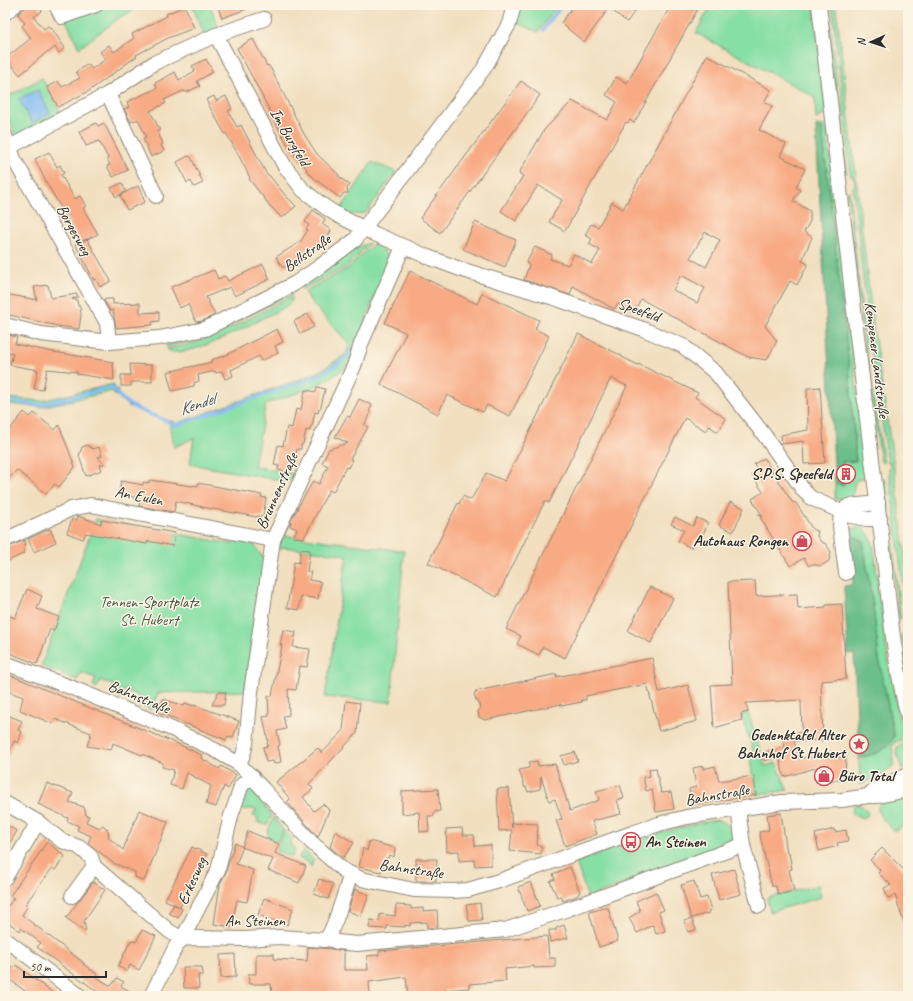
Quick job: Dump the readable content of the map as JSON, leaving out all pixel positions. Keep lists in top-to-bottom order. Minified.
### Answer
{"streets":{"street":["Im Burgfeld","Borgesweg","Bellstraße","Speefeld","Kempener Landstraße","Brunnenstraße","An Eulen","Bahnstraße","Erkesweg","An Steinen"]},"crossings":[["Im Burgfeld","Bellstraße"],["Im Burgfeld","Speefeld"],["Borgesweg","Bellstraße"],["Bellstraße","Speefeld"],["Speefeld","Kempener Landstraße"],["Speefeld","Brunnenstraße"],["Brunnenstraße","An Eulen"],["Brunnenstraße","Bahnstraße"],["Bahnstraße","Erkesweg"],["Erkesweg","An Steinen"]],"water":["Kendel"],"parks":["Tennen-Sportplatz St. Hubert"],"places":{"building":["S.P.S. Speefeld"],"shop":["Autohaus Rongen","Büro Total"],"place":["Gedenktafel Alter Bahnhof St Hubert"],"bus stop":["An Steinen"]},"scale_bar":"50 m","north":"left"}
